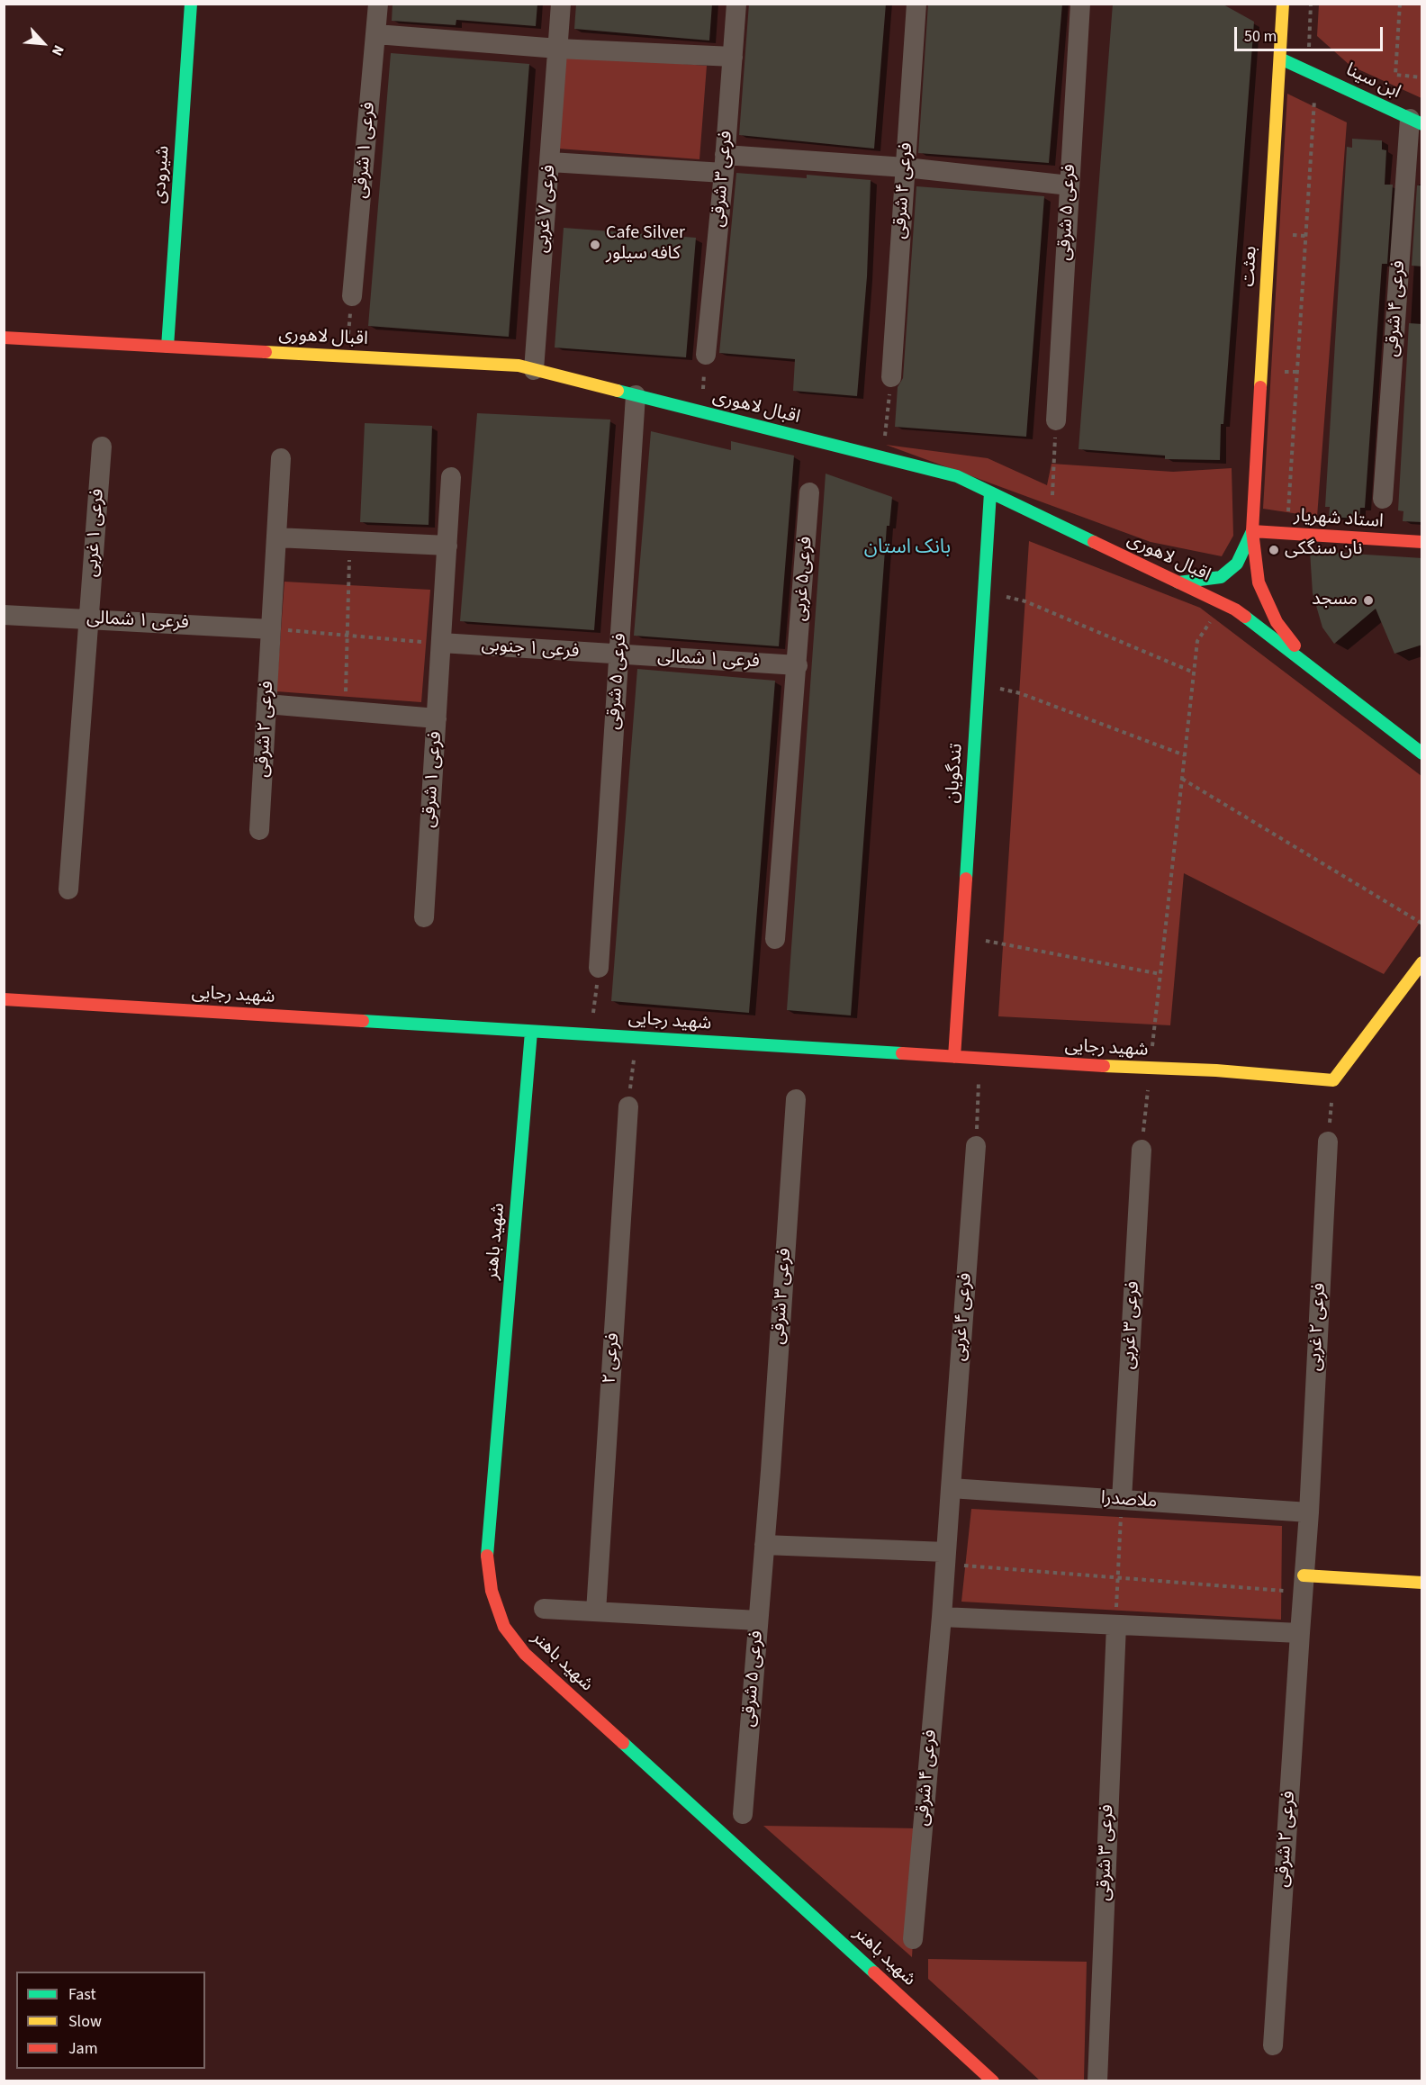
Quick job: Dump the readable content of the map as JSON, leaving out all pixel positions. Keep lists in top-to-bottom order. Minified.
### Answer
{"streets":{"street":["ابن سینا","فرعی ۱ شرقی","شیرودی","فرعی ۳ شرقی","فرعی ۴ شرقی","فرعی ۷ غربی","فرعی ۵ شرقی","بعثت","اقبال لاهوری","استاد شهریار","فرعی ۱ غربی","فرعی۵ غربی","فرعی ۱ شمالی","فرعی ۱ جنوبی","فرعی ۲ شرقی","تندگویان","شهید رجایی","شهید باهنر","فرعی ۴ غربی","فرعی ۳ غربی","فرعی ۲ غربی","فرعی ۲","ملاصدرا"]},"crossings":[["ابن سینا","فرعی ۴ شرقی"],["ابن سینا","بعثت"],["فرعی ۱ شرقی","فرعی ۱ جنوبی"],["شیرودی","اقبال لاهوری"],["فرعی ۳ شرقی","فرعی ۵ شرقی"],["فرعی ۷ غربی","اقبال لاهوری"],["فرعی ۵ شرقی","اقبال لاهوری"],["فرعی ۵ شرقی","فرعی ۱ شمالی"],["فرعی ۵ شرقی","فرعی ۱ جنوبی"],["بعثت","استاد شهریار"],["اقبال لاهوری","تندگویان"],["فرعی ۱ غربی","فرعی ۱ شمالی"],["فرعی۵ غربی","فرعی ۱ شمالی"],["فرعی ۱ شمالی","فرعی ۱ جنوبی"],["فرعی ۱ شمالی","فرعی ۲ شرقی"],["تندگویان","شهید رجایی"],["شهید رجایی","شهید باهنر"],["فرعی ۴ غربی","ملاصدرا"],["فرعی ۳ غربی","ملاصدرا"],["فرعی ۲ غربی","ملاصدرا"]],"districts":["بانک استان"],"places":["Cafe Silver کافه سیلور","نان سنگکی","مسجد"],"legend":["Fast","Slow","Jam"],"scale_bar":"50 m","north":"bottom right"}
